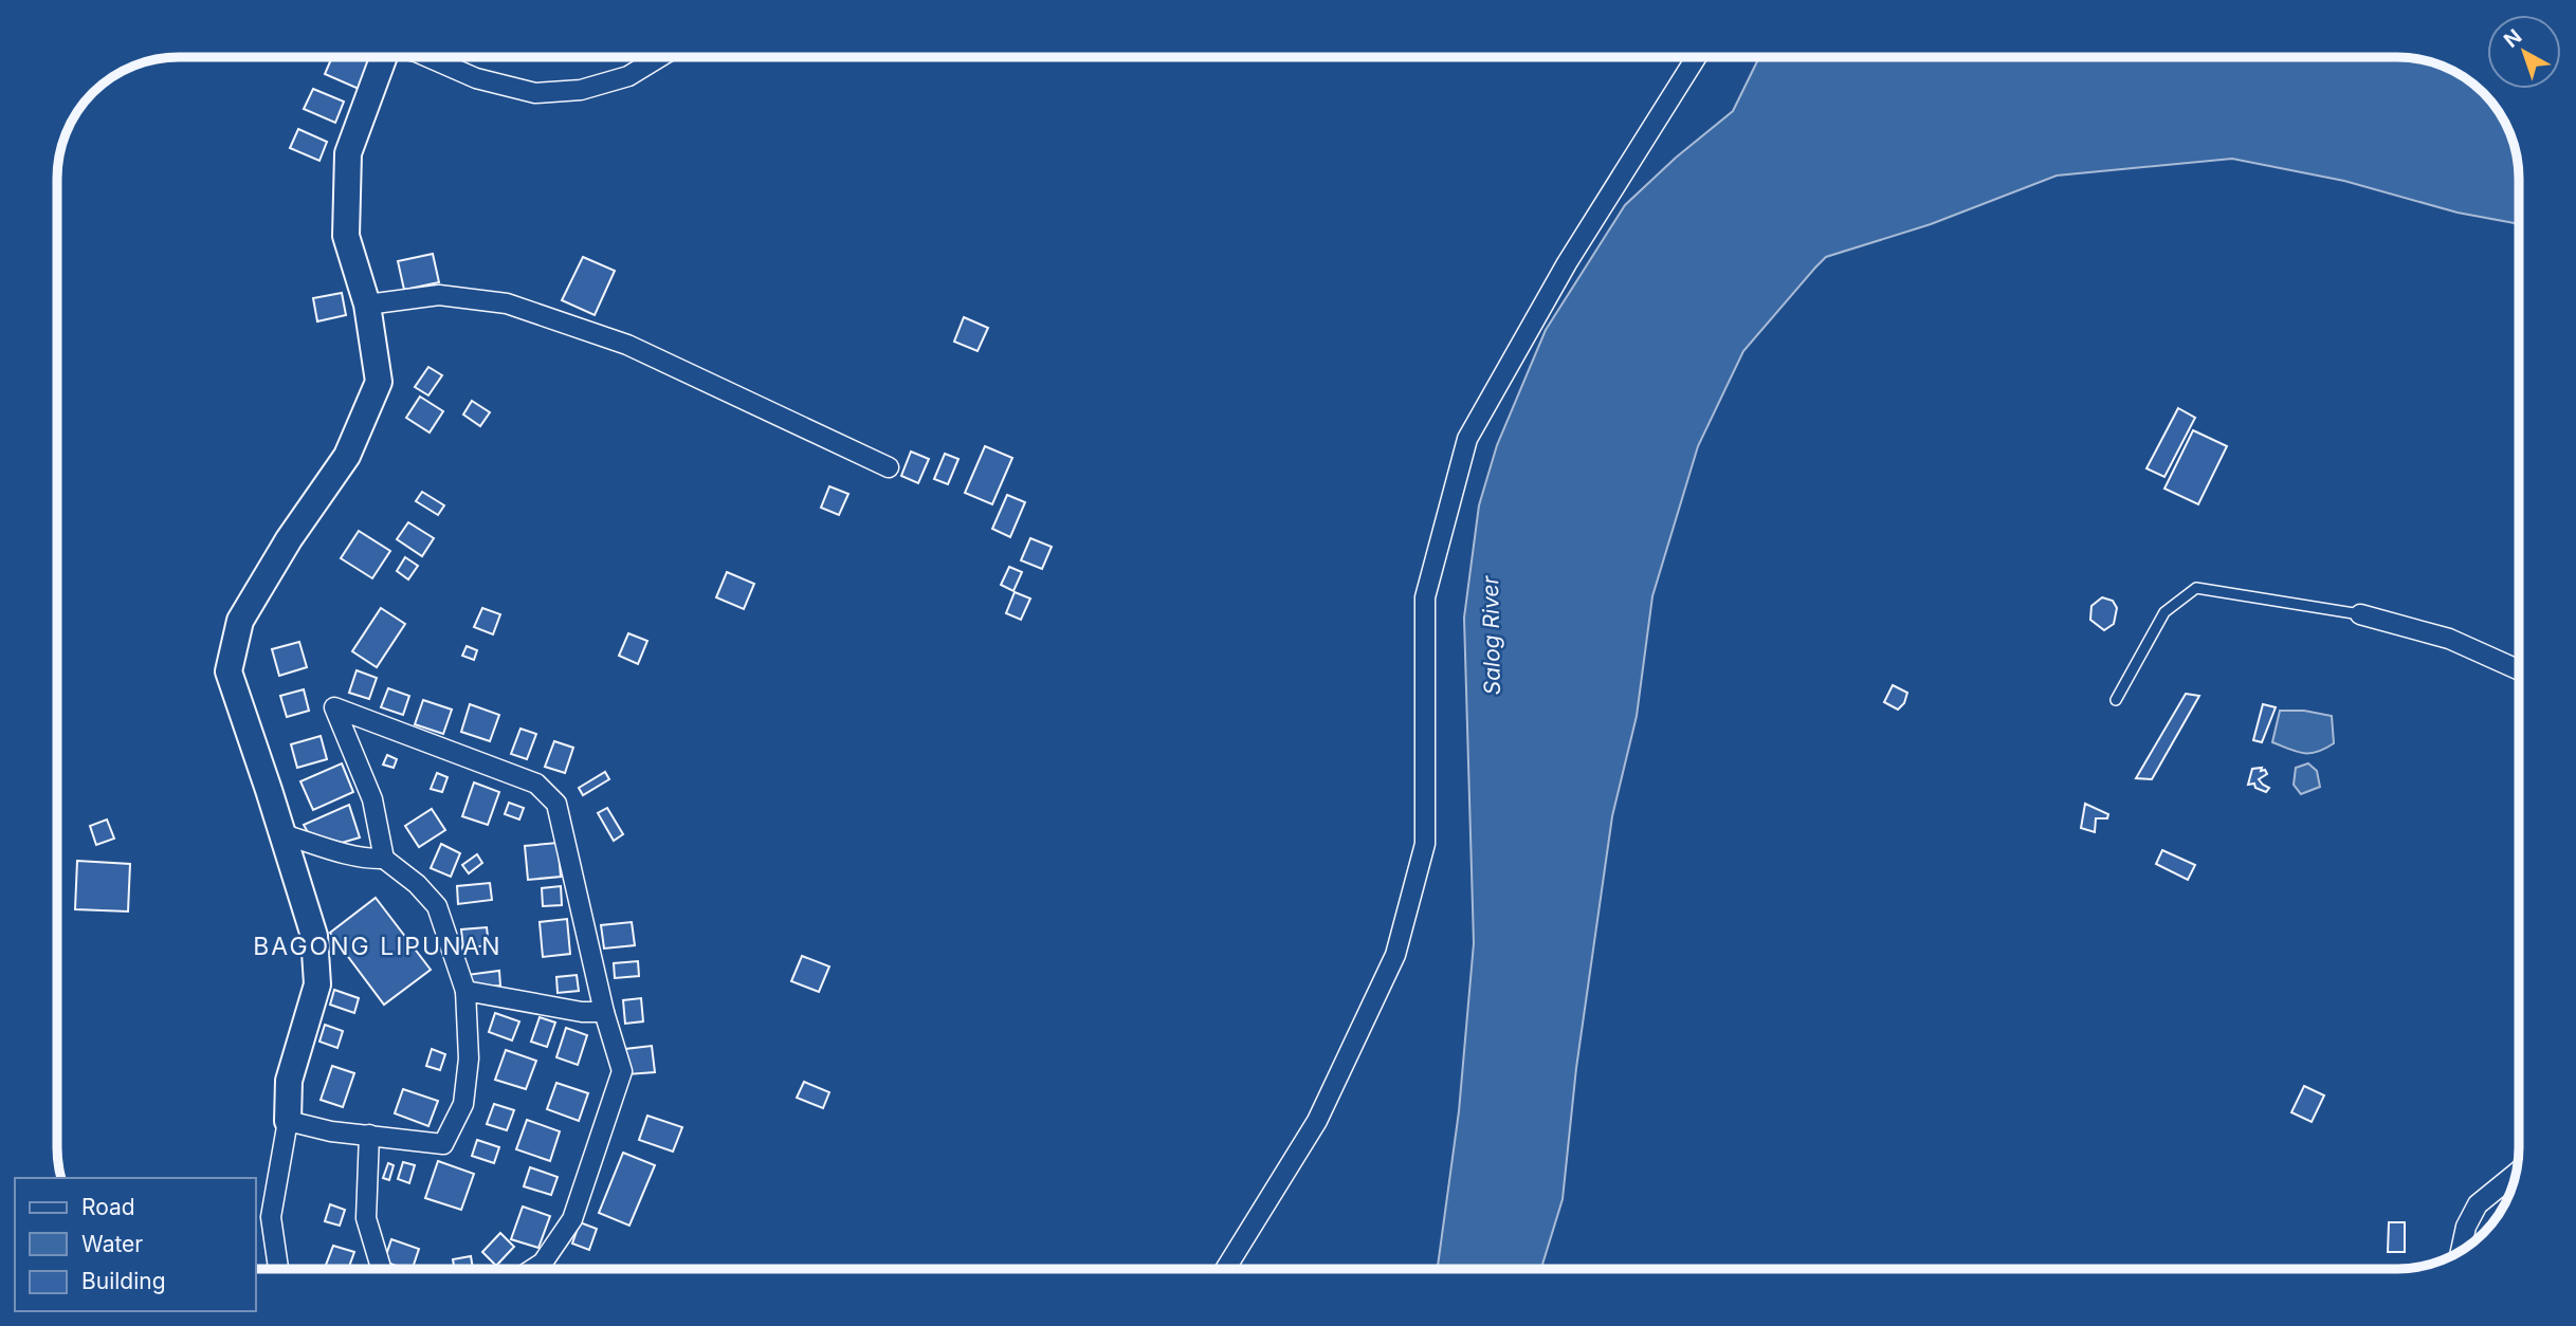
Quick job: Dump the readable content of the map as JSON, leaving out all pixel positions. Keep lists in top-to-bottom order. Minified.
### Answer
{"districts":["BAGONG LIPUNAN"],"water":["Salog River"],"legend":["Road","Water","Building"],"north":"top left"}
